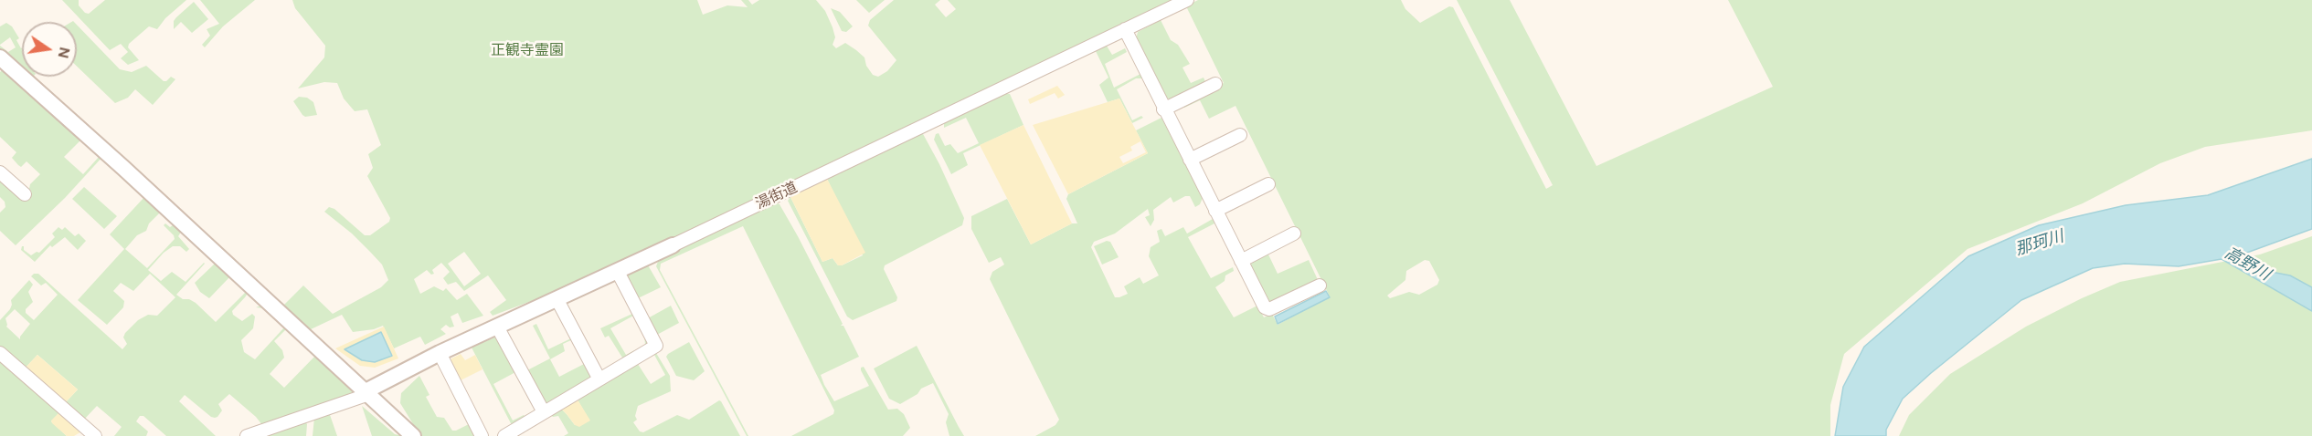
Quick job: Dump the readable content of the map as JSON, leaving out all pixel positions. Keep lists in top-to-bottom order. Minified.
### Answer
{"streets":{"street":["湯街道"]},"water":["那珂川","高野川"],"parks":["正観寺霊園"],"north":"right"}
